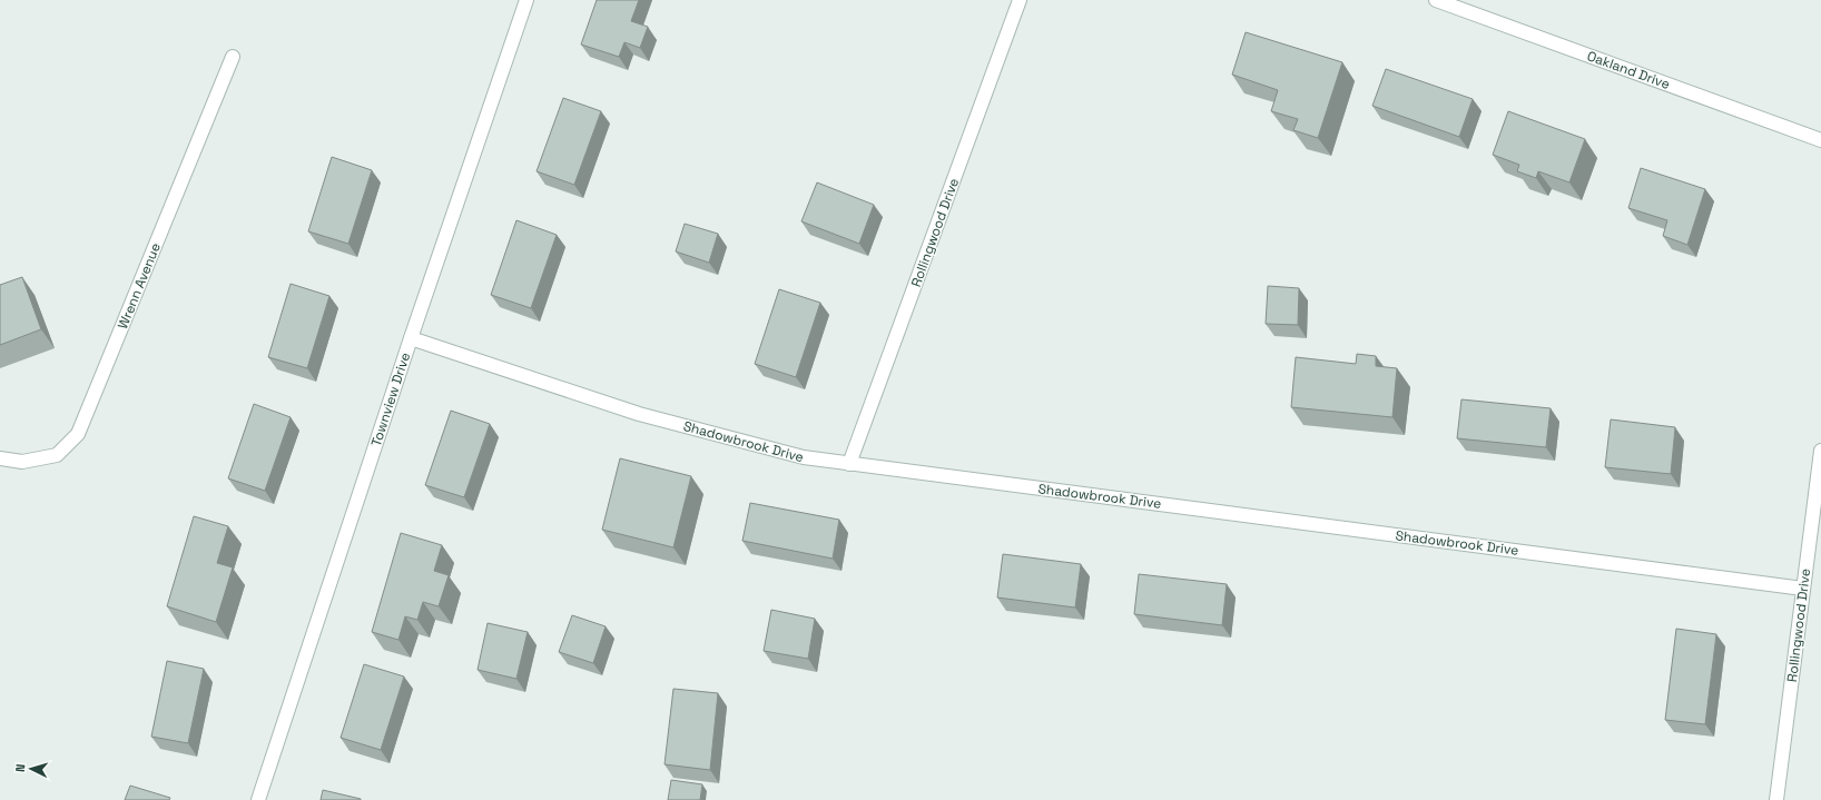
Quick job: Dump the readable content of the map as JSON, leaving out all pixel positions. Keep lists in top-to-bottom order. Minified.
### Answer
{"streets":{"street":["Oakland Drive","Rollingwood Drive","Wrenn Avenue","Townview Drive","Shadowbrook Drive"]},"crossings":[["Rollingwood Drive","Shadowbrook Drive"],["Townview Drive","Shadowbrook Drive"]],"north":"left"}
